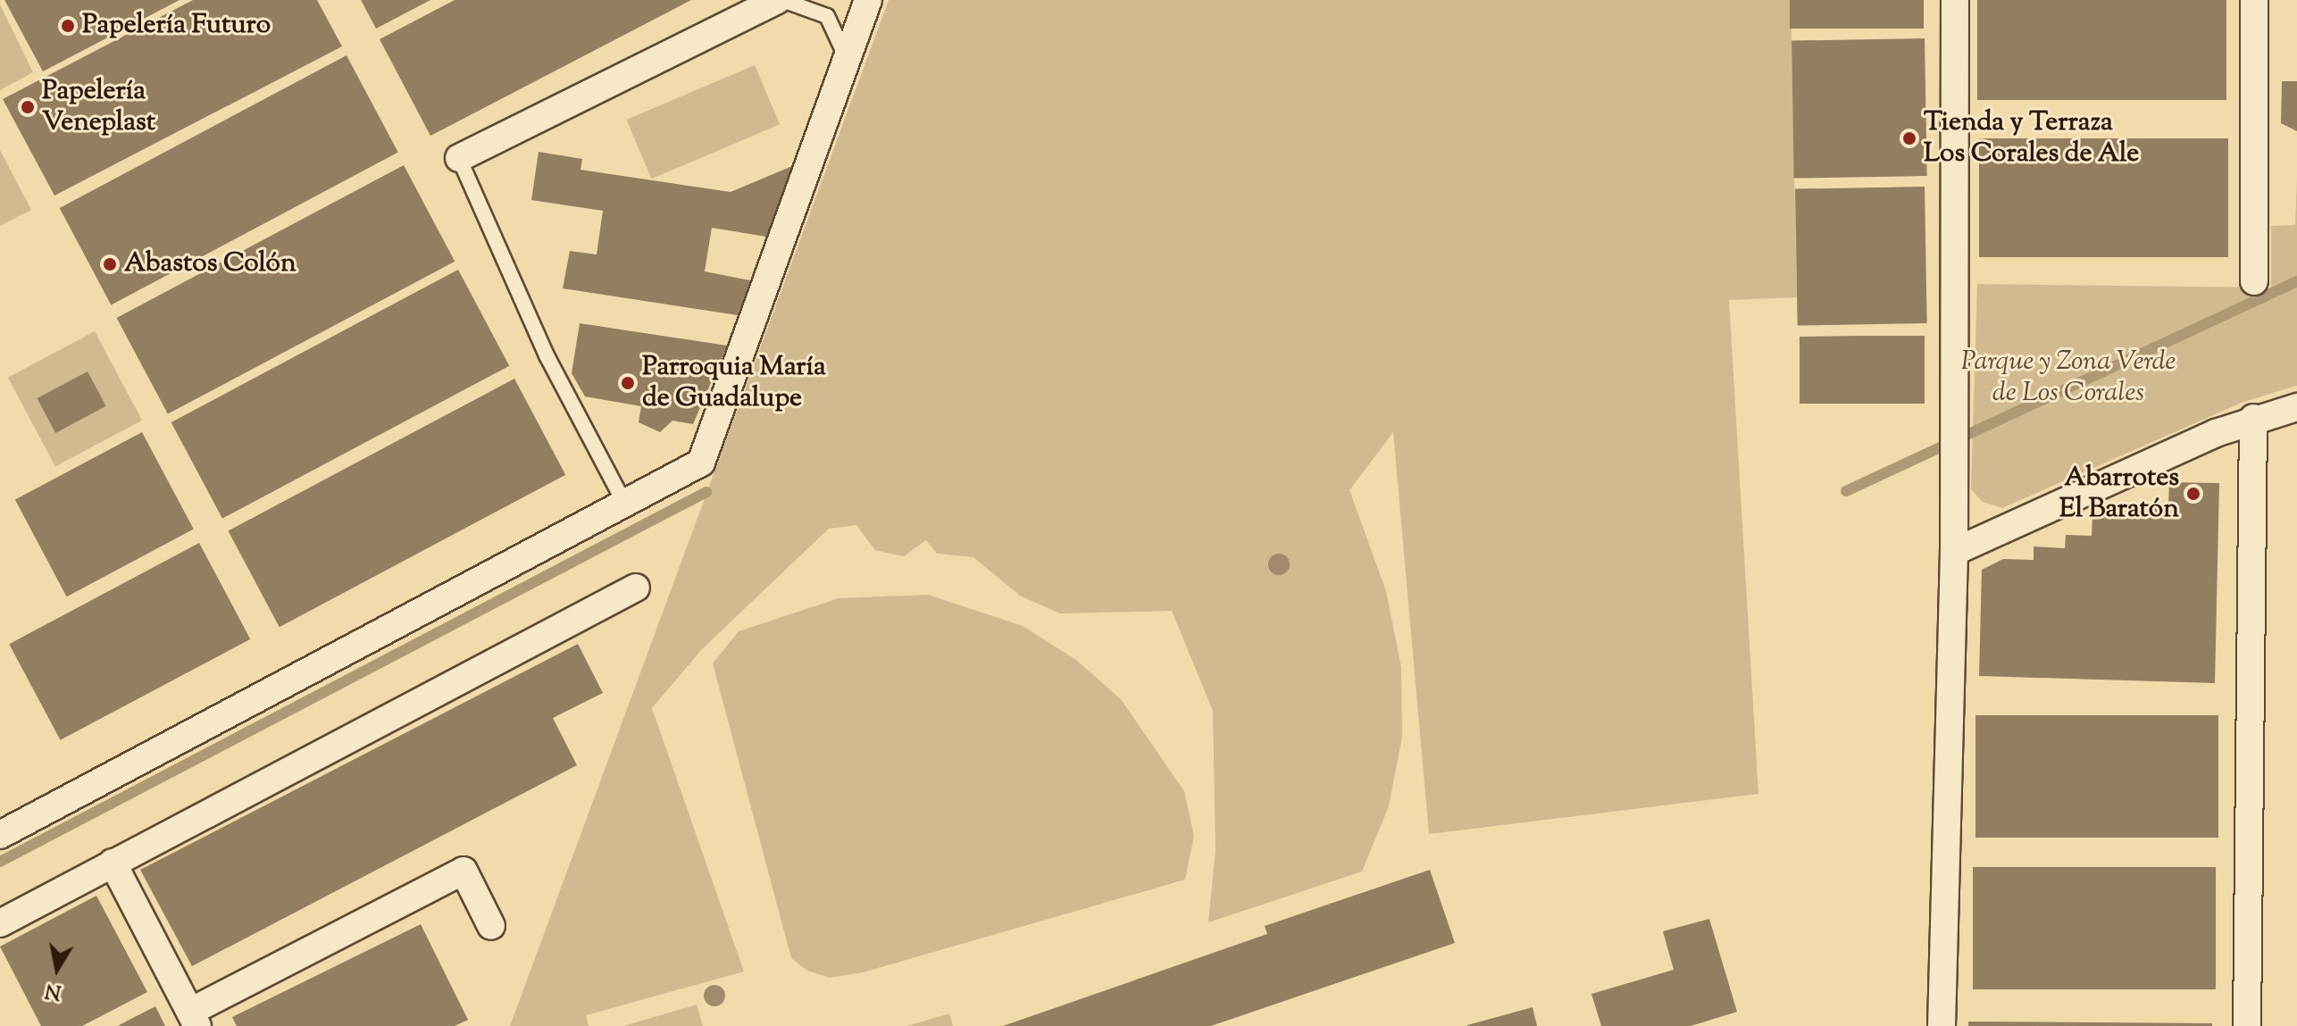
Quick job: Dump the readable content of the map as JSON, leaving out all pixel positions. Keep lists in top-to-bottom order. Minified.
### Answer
{"parks":["Parque y Zona Verde de Los Corales"],"places":["Papelería Futuro","Papelería Veneplast","Tienda y Terraza Los Corales de Ale","Abastos Colón","Parroquia María de Guadalupe","Abarrotes El Baratón"],"north":"bottom"}
